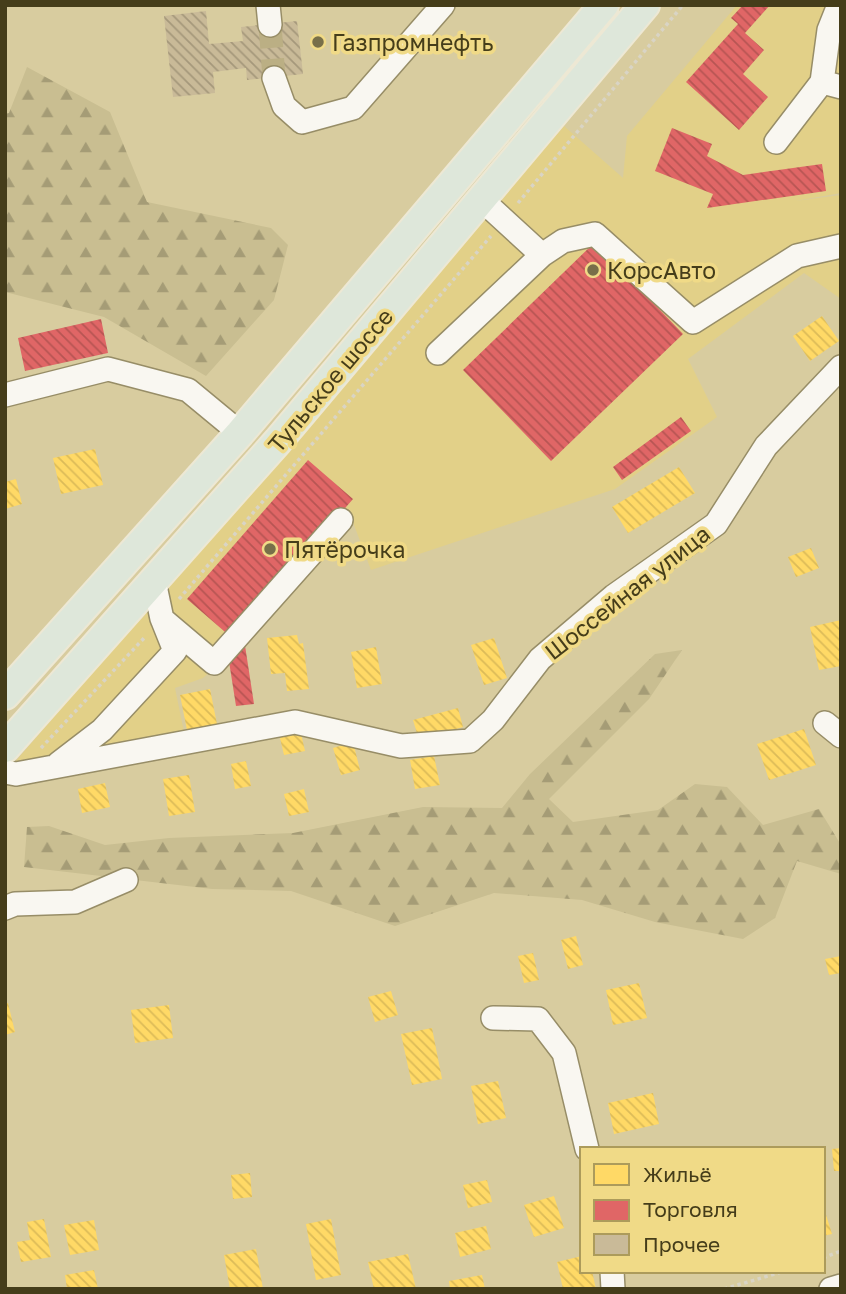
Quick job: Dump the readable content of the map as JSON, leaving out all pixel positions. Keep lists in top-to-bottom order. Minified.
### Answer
{"streets":{"main road":["Тульское шоссе"],"street":["Шоссейная улица"]},"places":["Газпромнефть","КорсАвто","Пятёрочка"],"legend":["Жильё","Торговля","Прочее"]}
